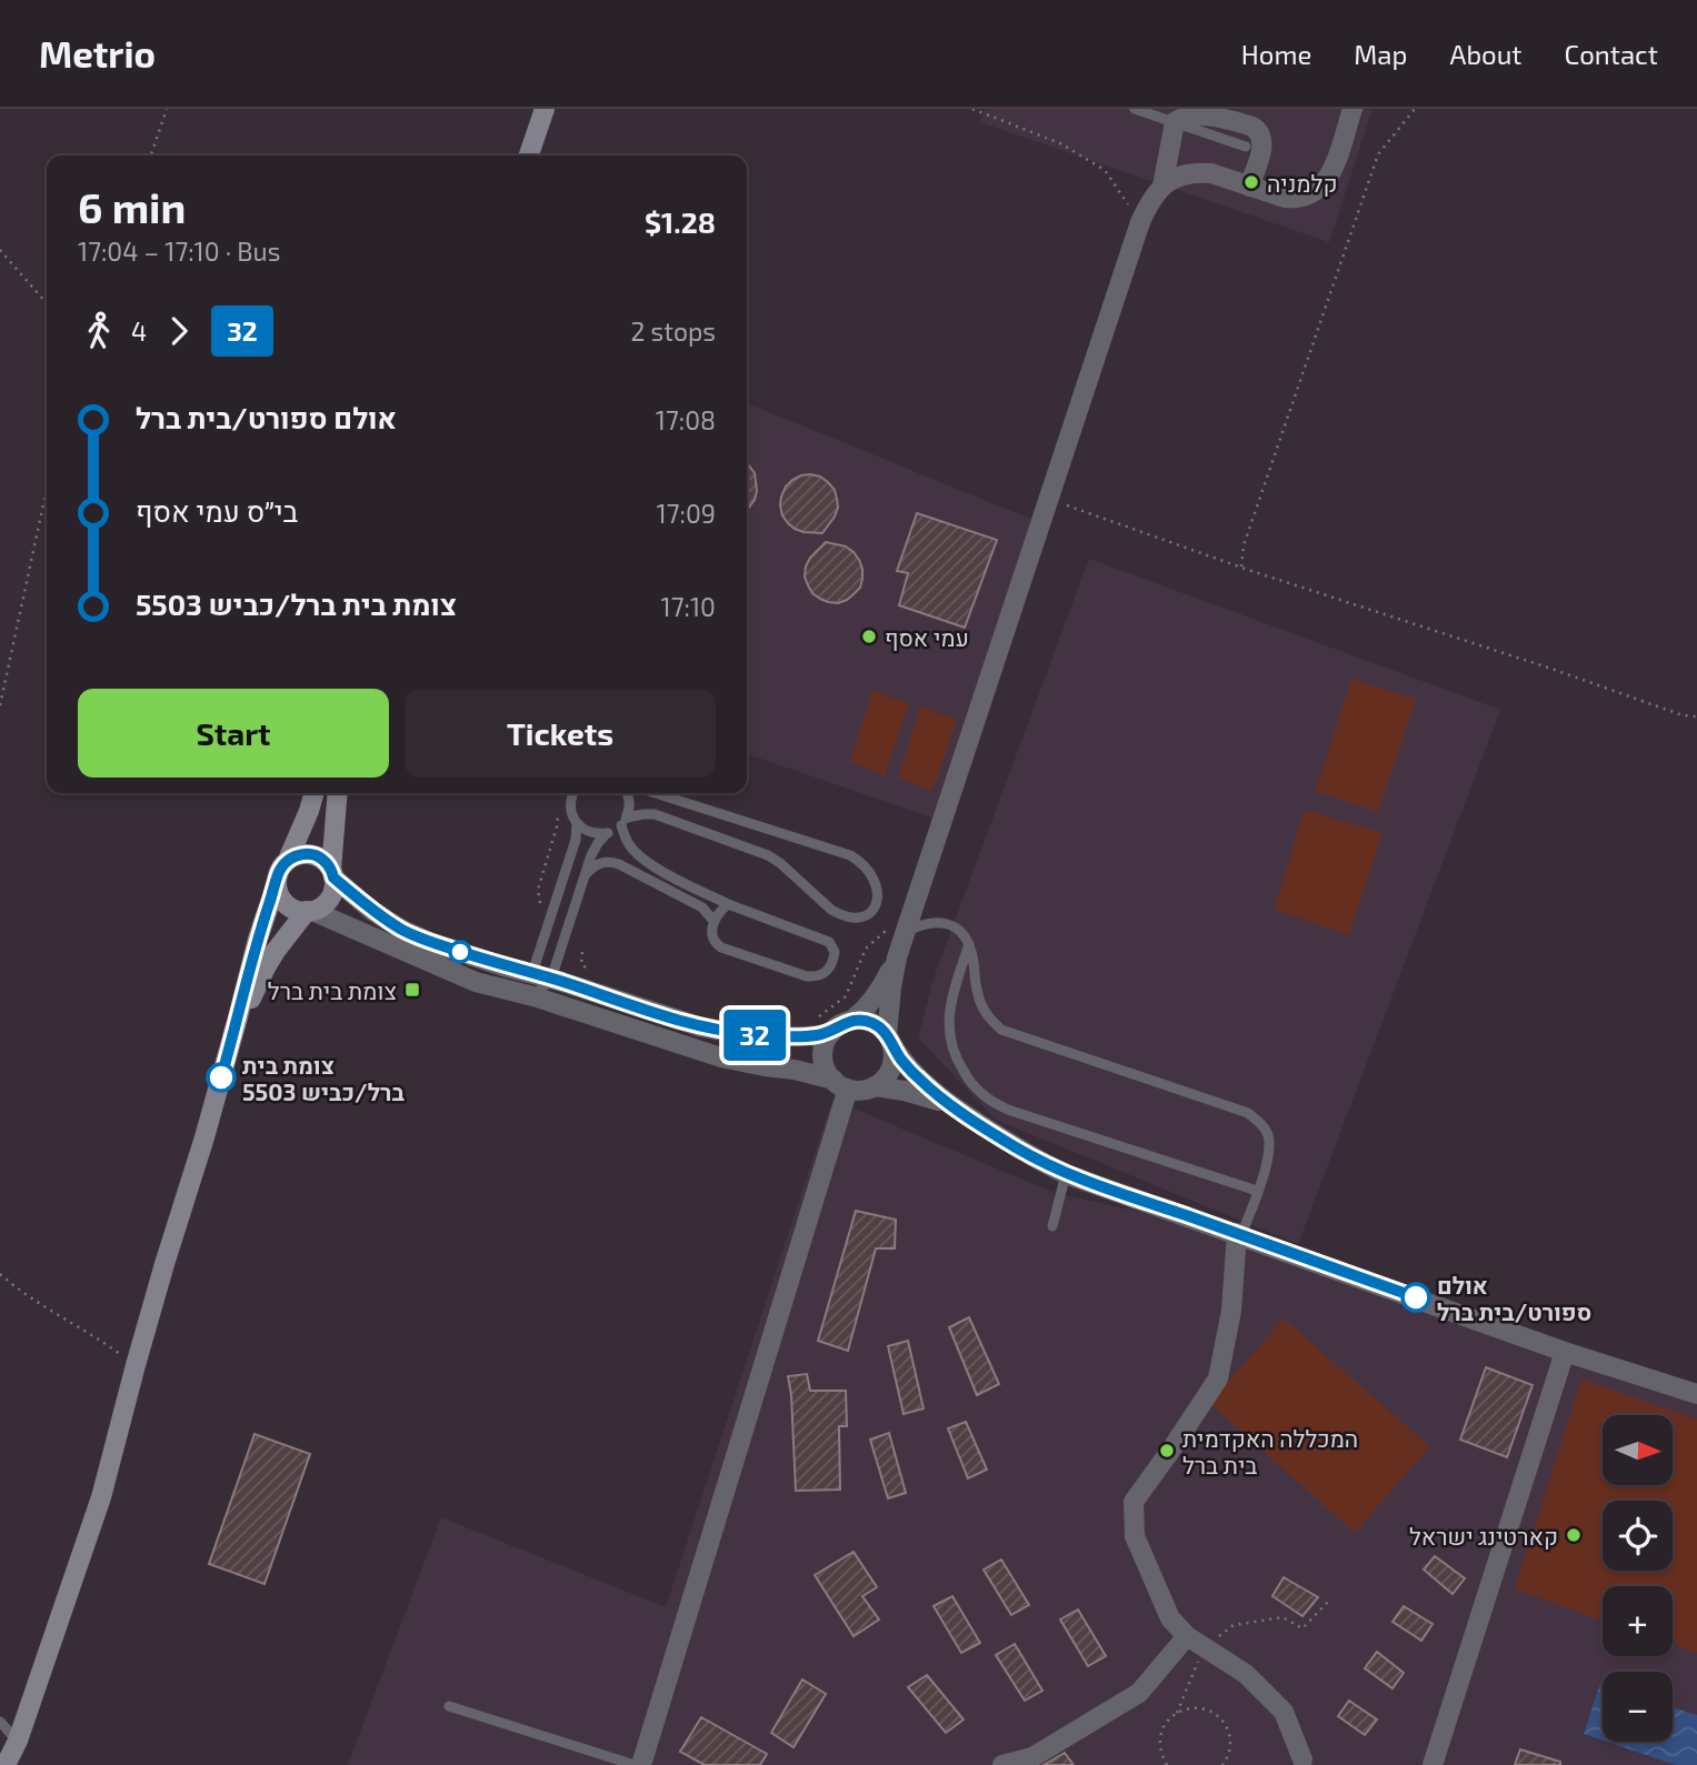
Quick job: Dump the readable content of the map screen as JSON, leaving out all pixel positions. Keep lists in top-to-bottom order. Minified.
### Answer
{"places":{"other":["קלמניה","עמי אסף","צומת בית ברל/כביש 5503","אולם ספורט/בית ברל","המכללה האקדמית בית ברל","קארטינג ישראל"],"transit":["צומת בית ברל"]},"lines":["bus line 32"],"north":"right","page":{"header":"Metrio","nav":["Home","Map","About","Contact"],"on_map":"32","heading":["6 min","17:04 – 17:10 · Bus","$1.28"],"legs":["4","32","2 stops"],"list":[{"name":"אולם ספורט/בית ברל","value":"17:08"},{"name":"בי״ס עמי אסף","value":"17:09"},{"name":"צומת בית ברל/כביש 5503","value":"17:10"}],"buttons":["Start","Tickets"],"map_buttons":["+","−"]}}
